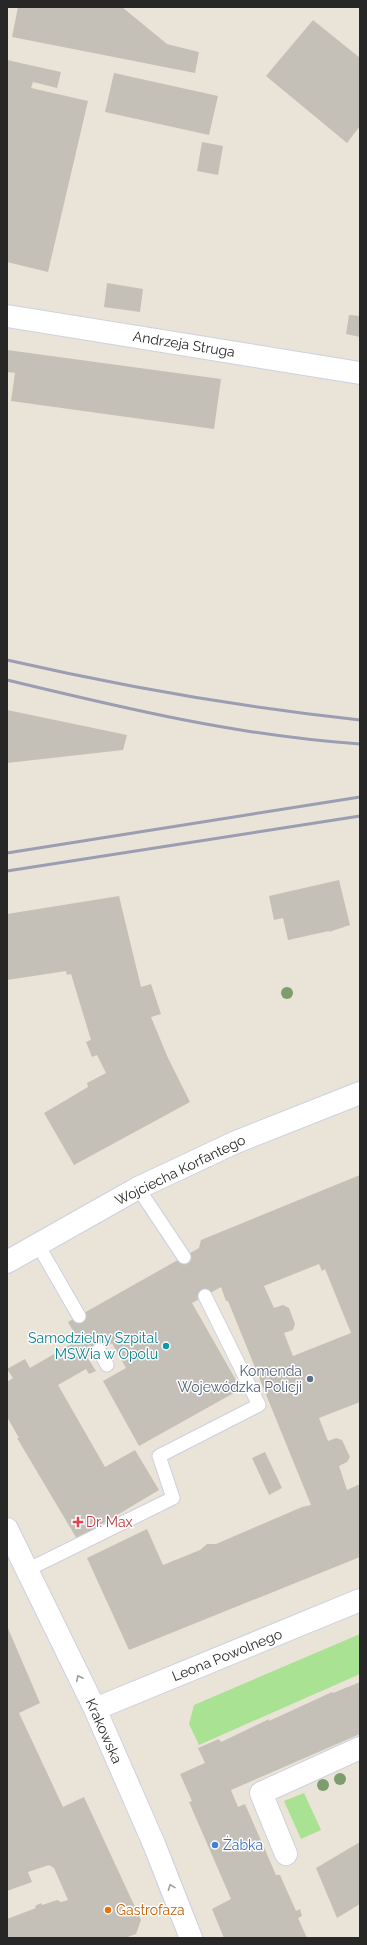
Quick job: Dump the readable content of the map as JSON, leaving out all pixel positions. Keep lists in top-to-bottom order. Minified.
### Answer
{"streets":{"street":["Andrzeja Struga","Wojciecha Korfantego","Leona Powolnego","Krakowska"]},"crossings":[["Leona Powolnego","Krakowska"]],"one_way":["Krakowska"],"places":{"other":["Samodzielny Szpital MSWia w Opolu","Komenda Wojewódzka Policji","Żabka","Gastrofaza"],"health":["Dr. Max"]}}
